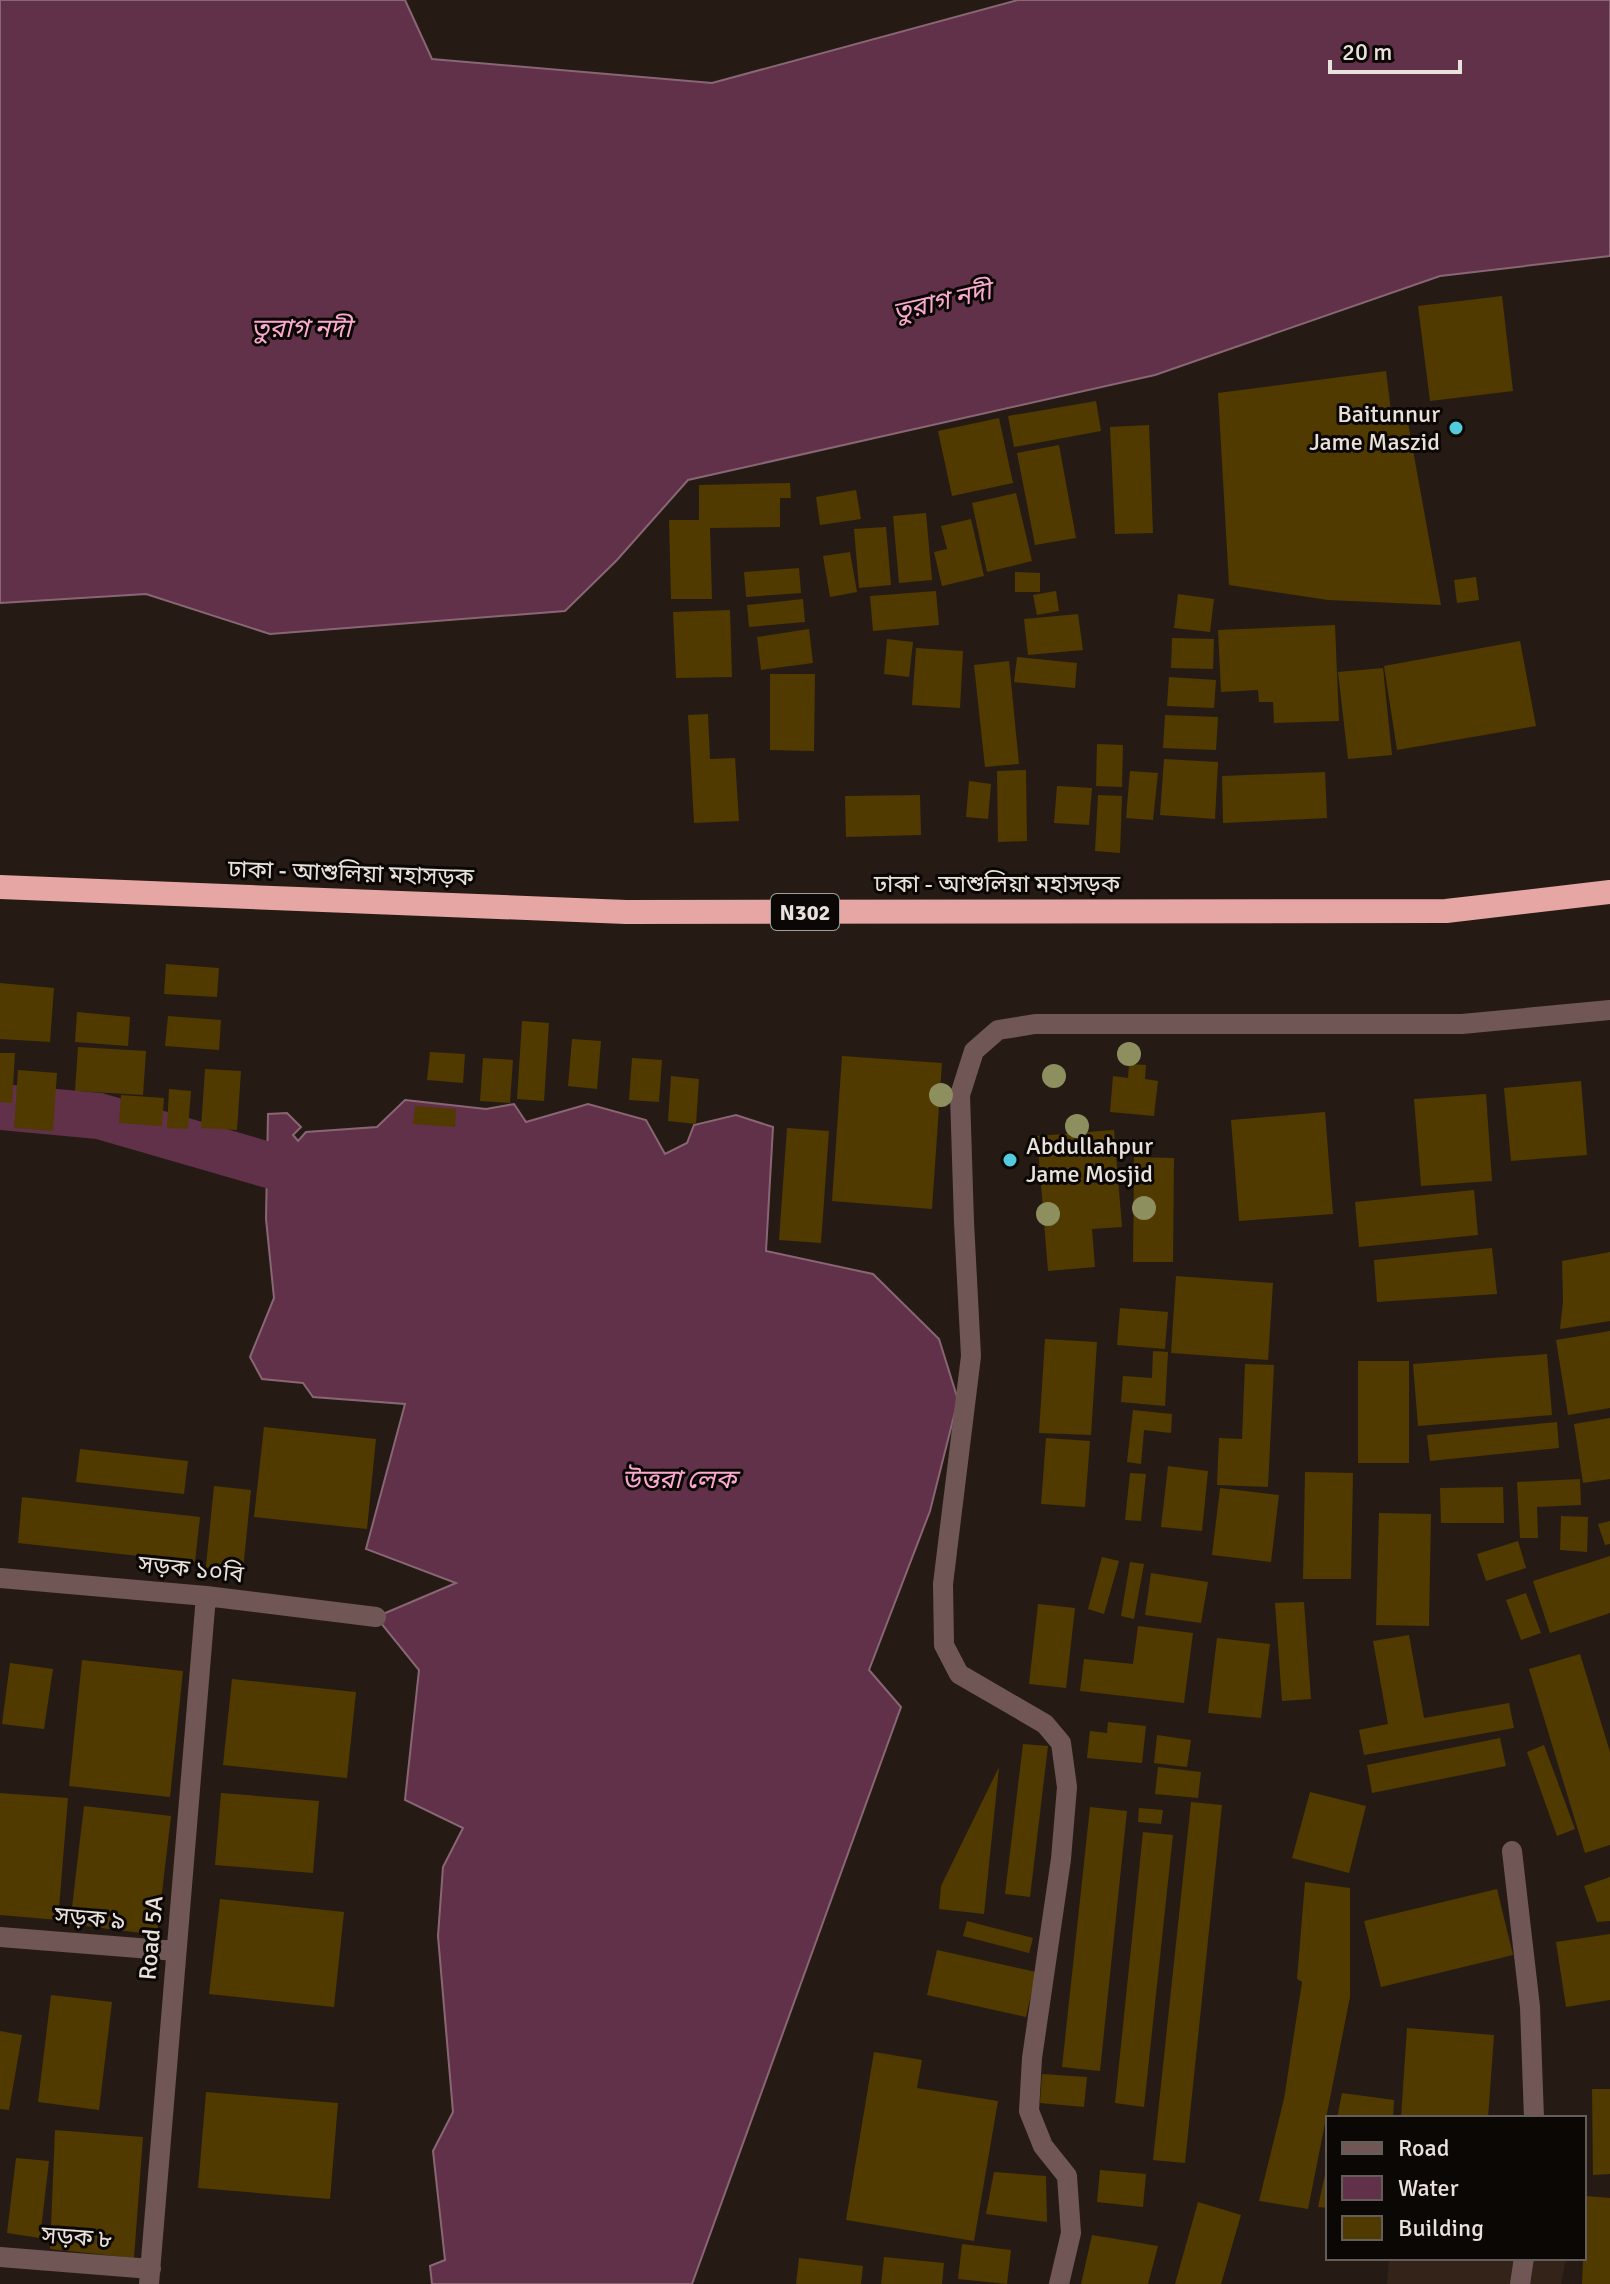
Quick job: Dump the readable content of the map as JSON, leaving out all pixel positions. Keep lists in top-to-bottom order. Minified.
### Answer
{"streets":{"highway":["ঢাকা - আশুলিয়া মহাসড়ক","N302"],"street":["সড়ক ১০বি","সড়ক ৯","Road 5A","সড়ক ৮"]},"crossings":[["সড়ক ১০বি","Road 5A"],["সড়ক ৯","Road 5A"],["Road 5A","সড়ক ৮"]],"water":["তুরাগ নদী","উত্তরা লেক"],"places":["Baitunnur Jame Maszid","Abdullahpur Jame Mosjid"],"legend":["Road","Water","Building"],"scale_bar":"20 m"}
